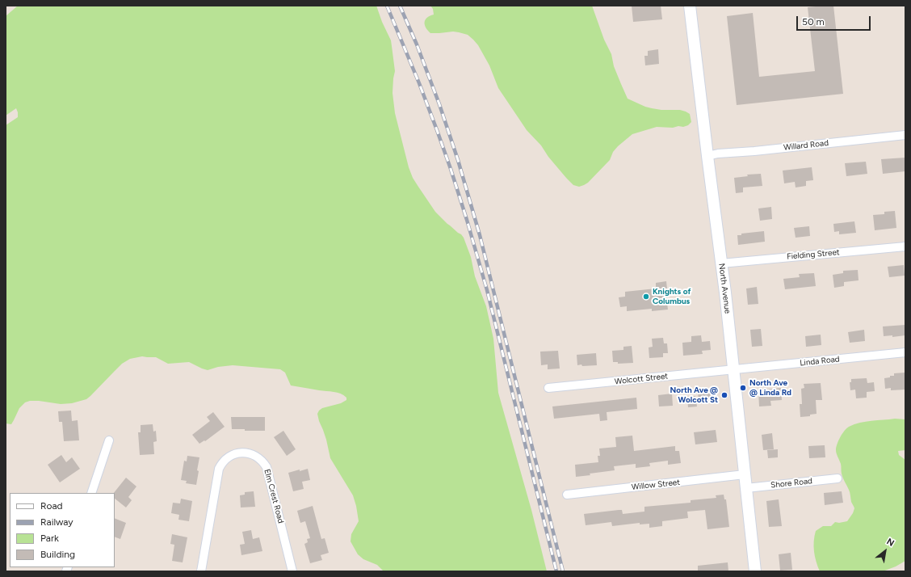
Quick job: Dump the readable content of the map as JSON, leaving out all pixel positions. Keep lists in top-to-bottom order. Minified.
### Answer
{"streets":{"street":["Willard Road","Fielding Street","North Avenue","Linda Road","Wolcott Street","Shore Road","Willow Street","Elm Crest Road"]},"crossings":[["Willard Road","North Avenue"],["Fielding Street","North Avenue"],["North Avenue","Linda Road"],["North Avenue","Wolcott Street"],["North Avenue","Shore Road"],["North Avenue","Willow Street"],["Linda Road","Wolcott Street"]],"places":["Knights of Columbus","North Ave @ Linda Rd","North Ave @ Wolcott St"],"legend":["Road","Railway","Park","Building"],"scale_bar":"50 m","north":"top right"}
